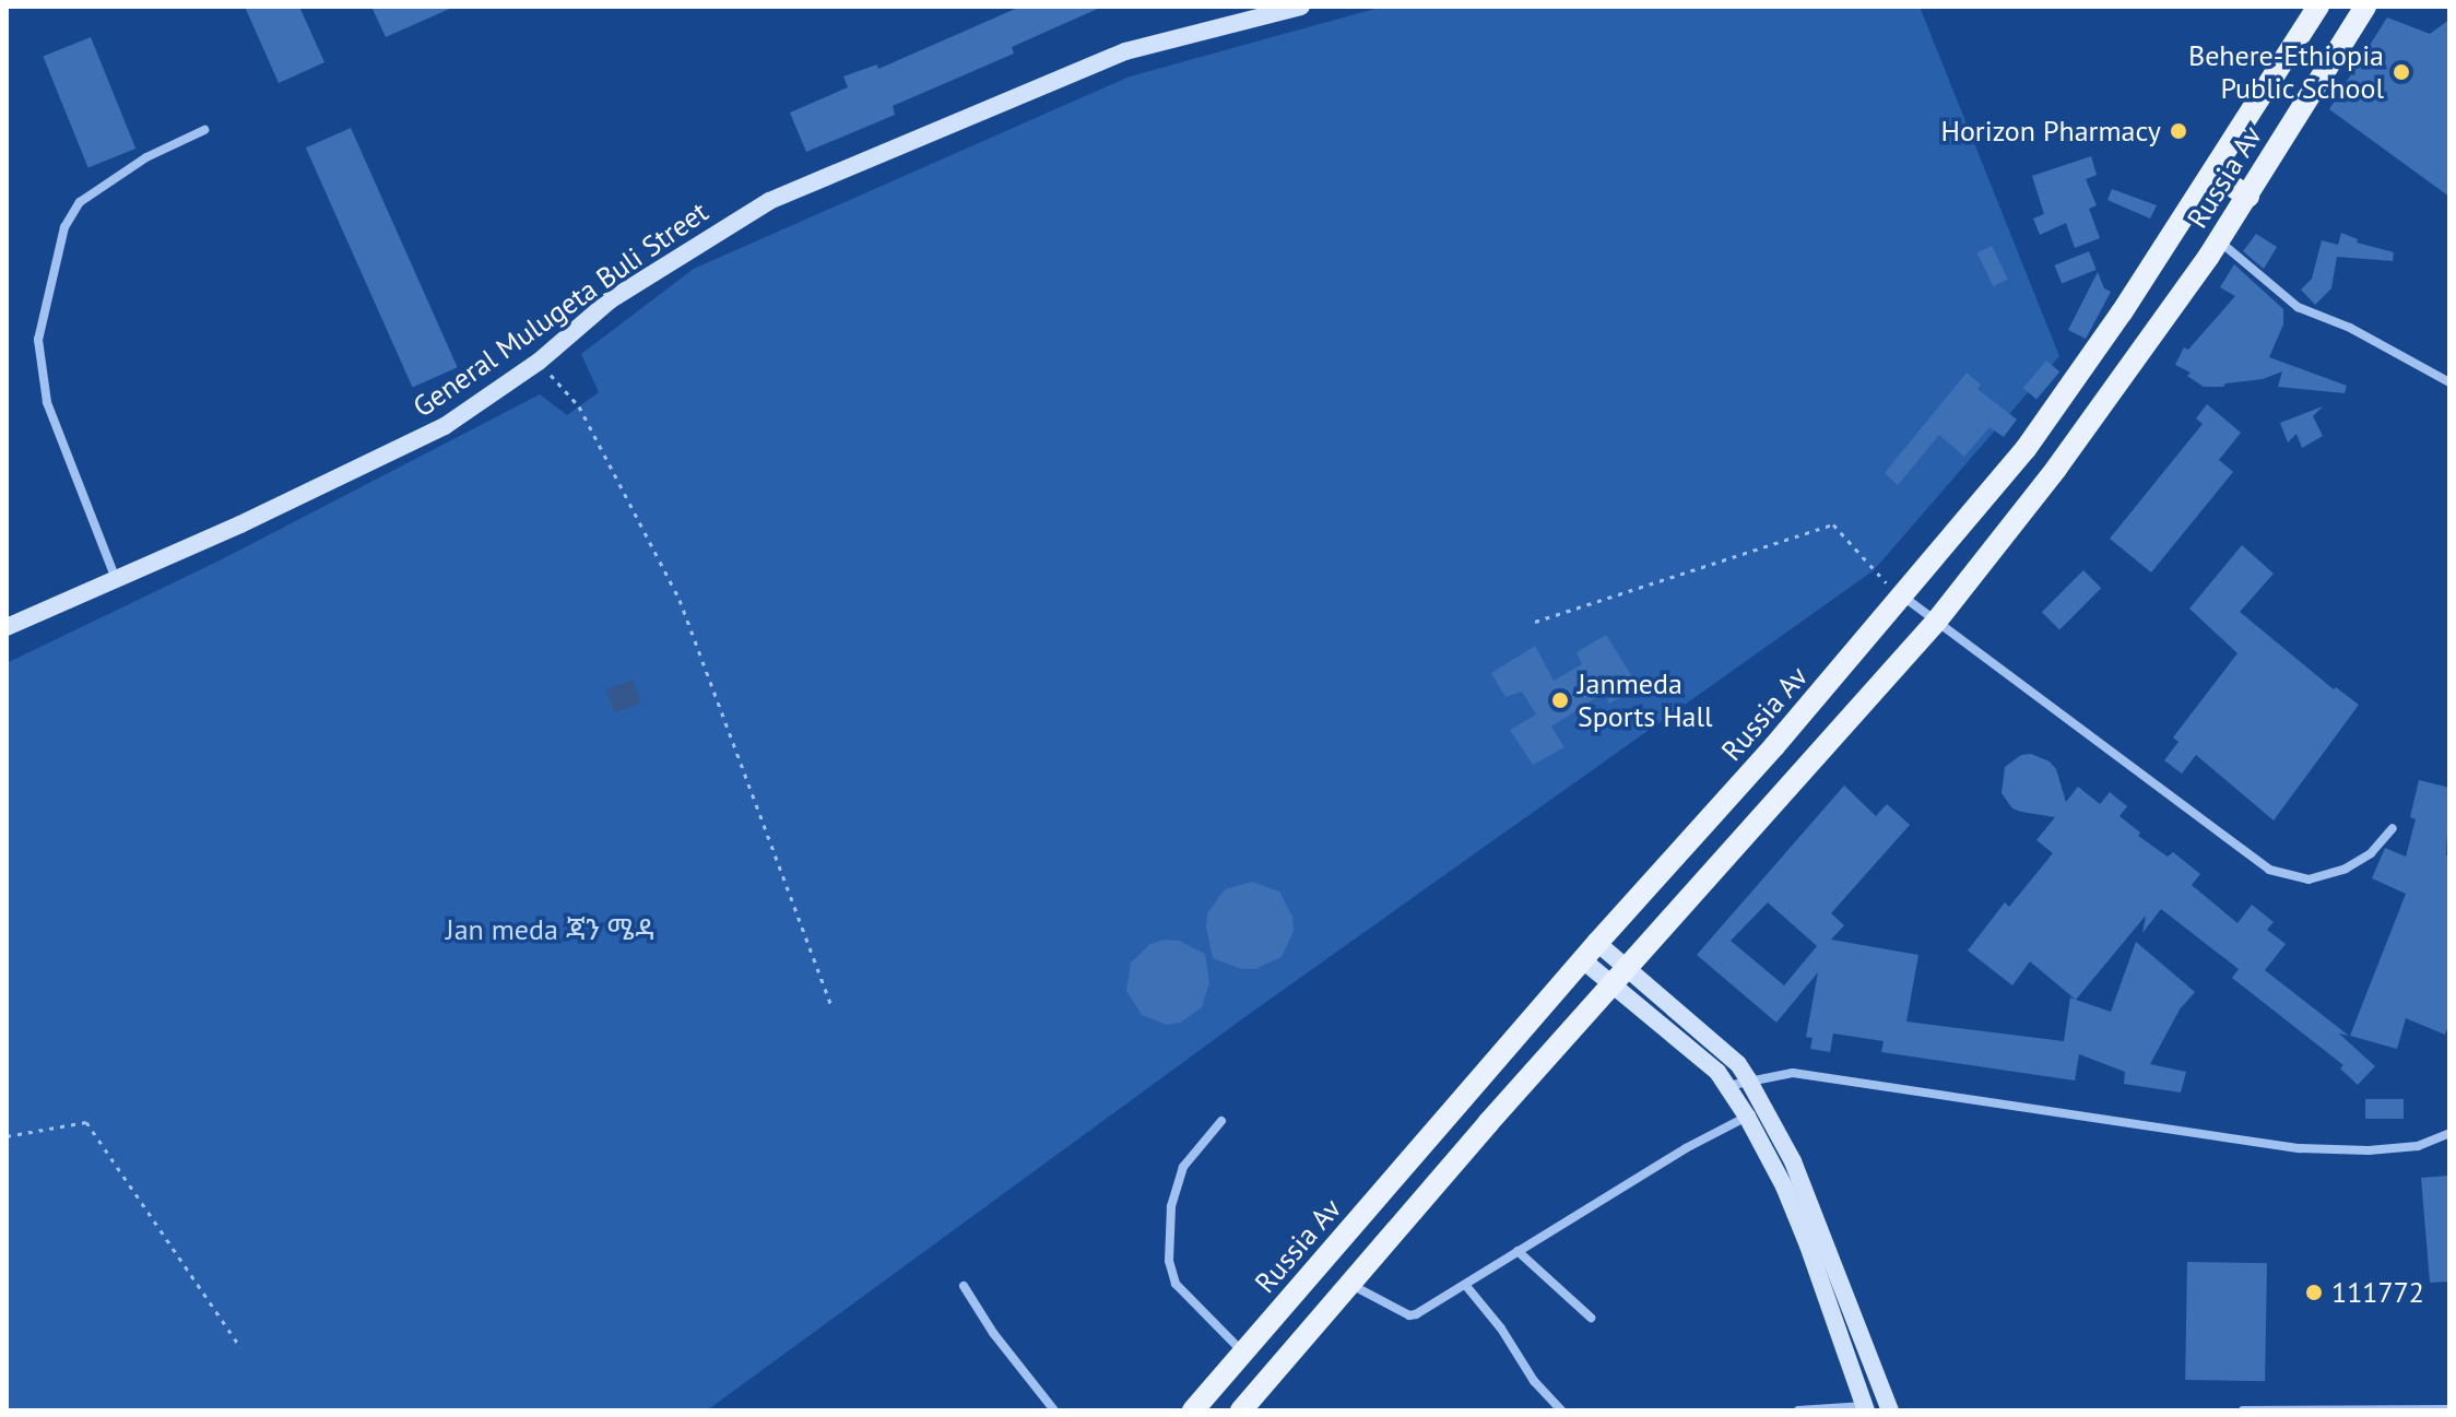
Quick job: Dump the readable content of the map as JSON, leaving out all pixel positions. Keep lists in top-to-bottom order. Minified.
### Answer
{"streets":{"main road":["Russia Av","General Mulugeta Buli Street"]},"parks":["Jan meda ጃን ሜዳ"],"places":["Behere-Ethiopia Public School","Horizon Pharmacy","Janmeda Sports Hall","111772"]}
